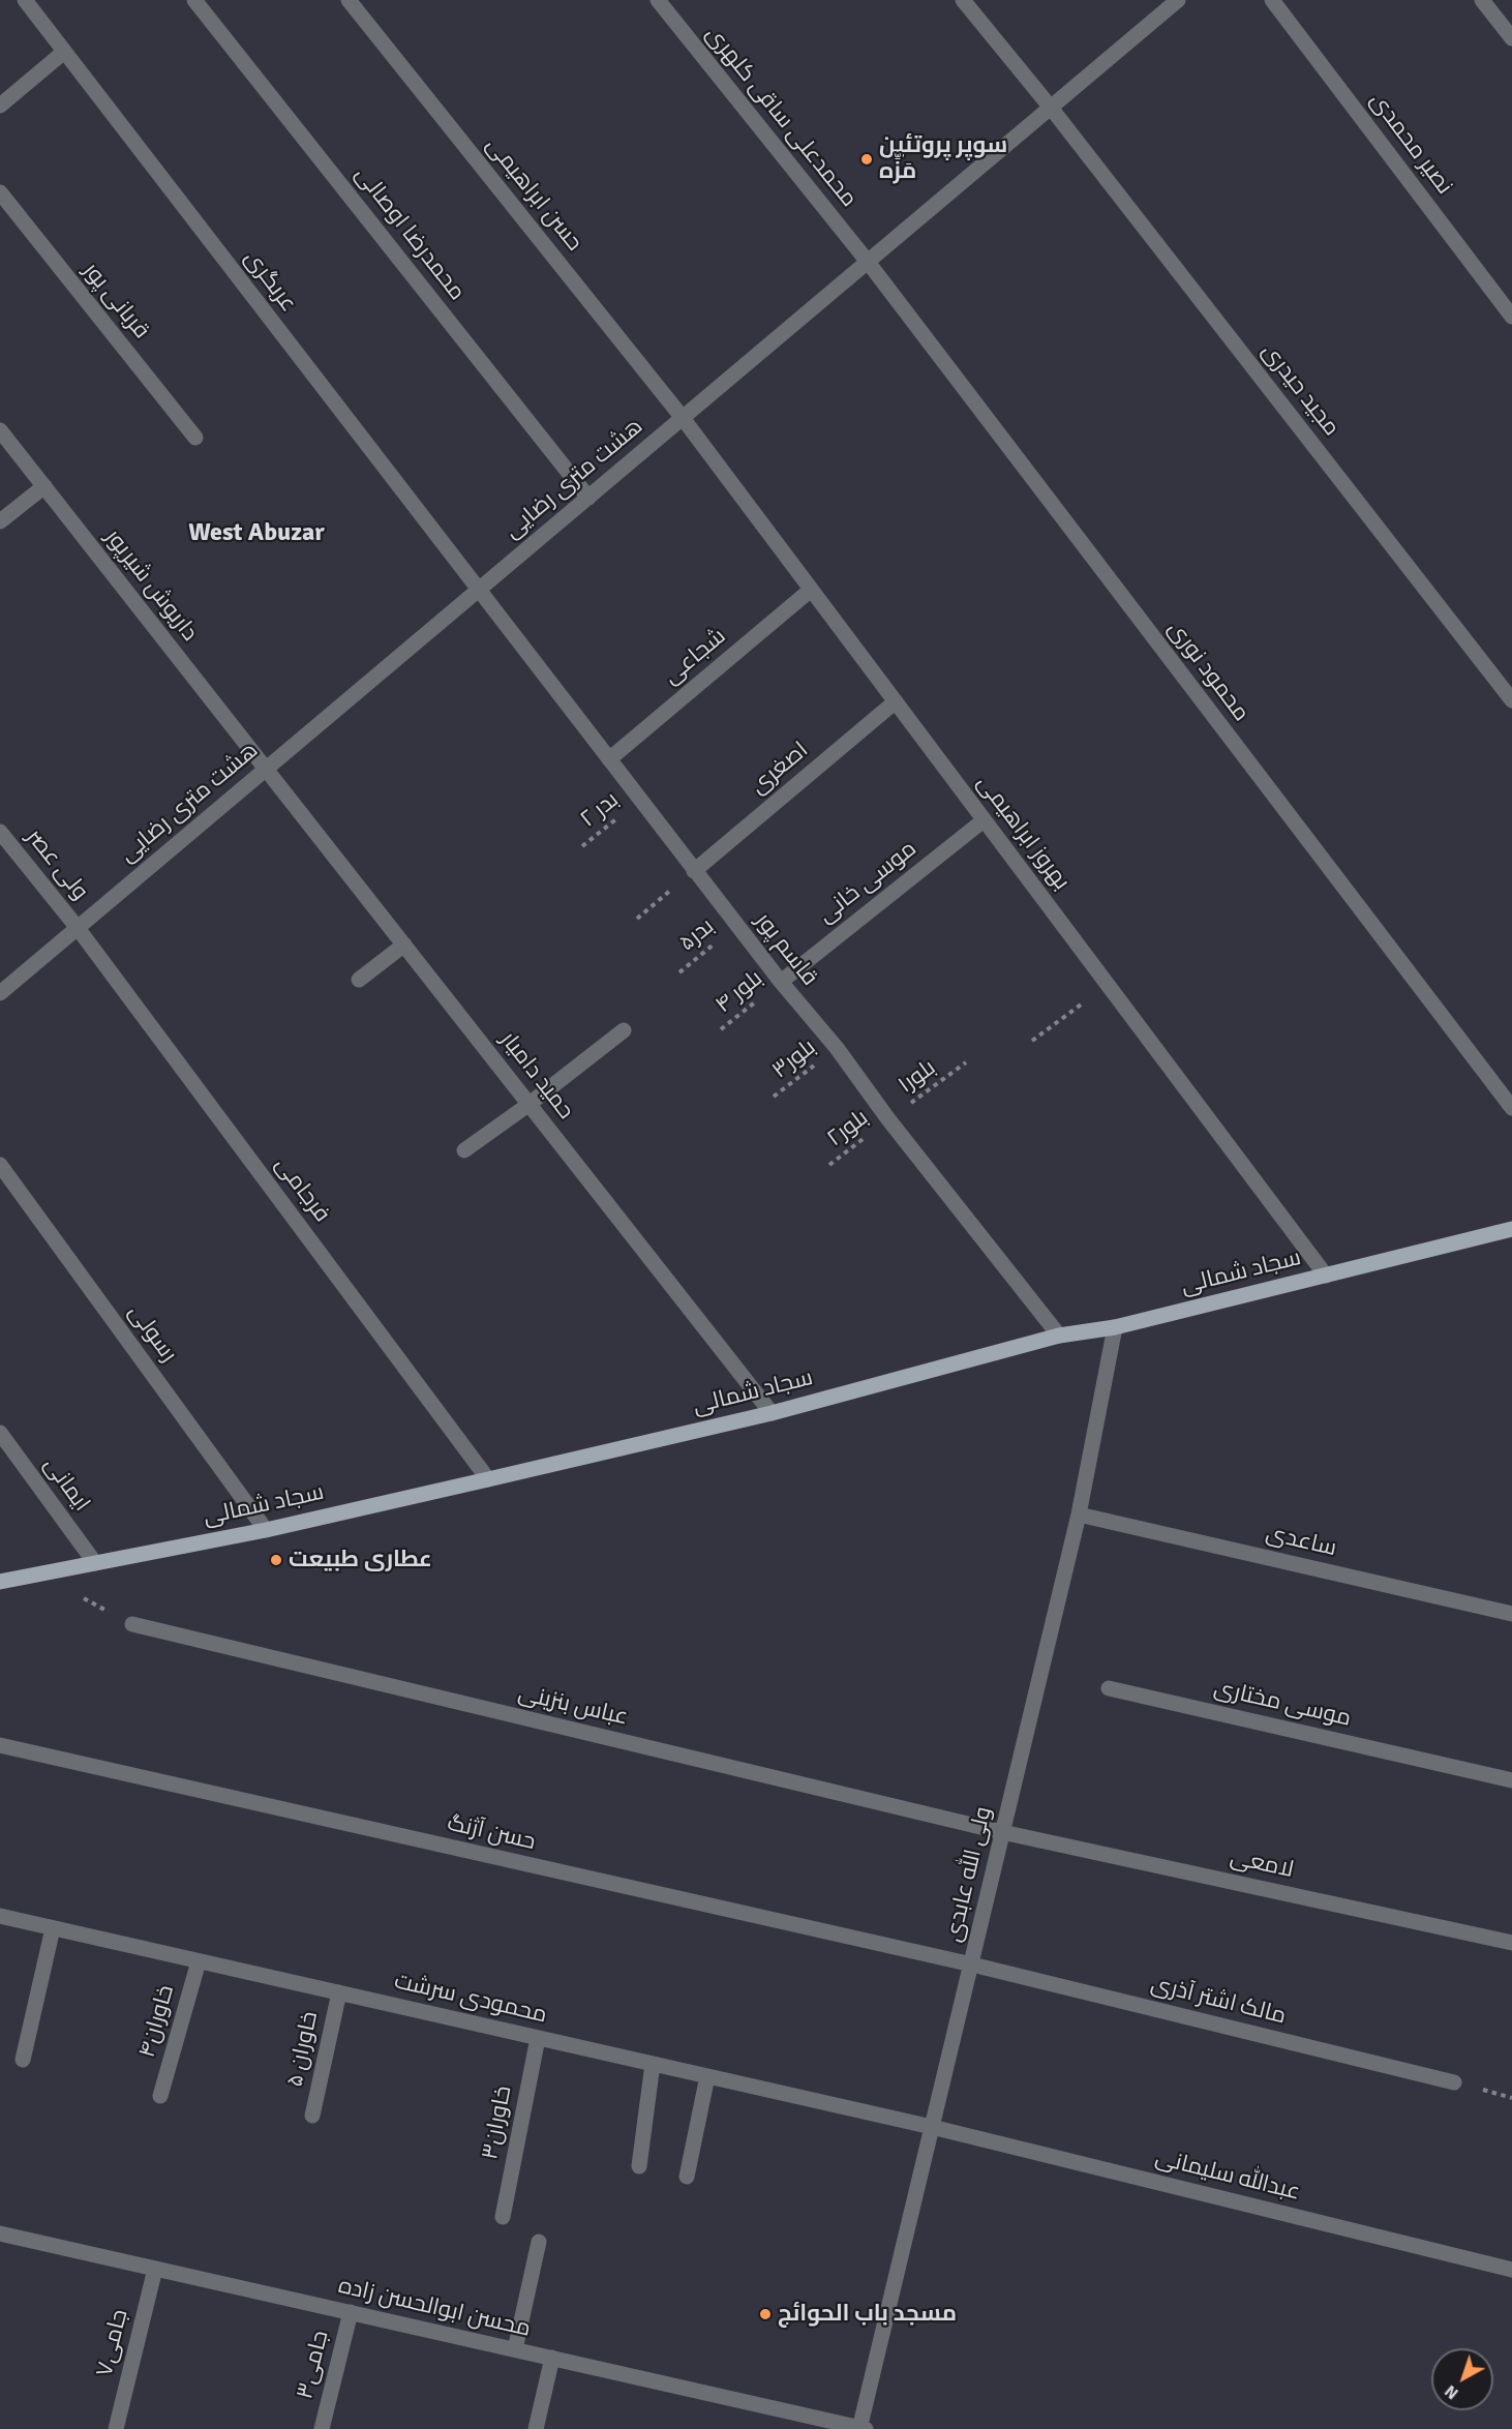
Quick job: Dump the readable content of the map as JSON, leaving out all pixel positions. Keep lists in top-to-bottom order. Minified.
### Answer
{"streets":{"main road":["سجاد شمالی"],"street":["محمدعلی ساقی کلهری","نصیر محمدی","حسن ابراهیمی","محمدرضا اوصالی","عربگری","قربانی پور","مجید حیدری","هشت متری رضایی","داریوش شیرپور","شجاعی","محمود نوری","اصغری","بهروز ابراهیمی","ولی عصر","موسی خانی","قاسم پور","حمید دامیار","فرجامی","رسولی","ایمانی","ساعدی","موسی مختاری","عباس بنزینی","حسن آژنگ","لامعی","ولی الله عابدی","محمودی سرشت","مالک اشتر آذری","خاوران۴","خاوران ۵","خاوران۳","عبدالله سلیمانی","محسن ابوالحسن زاده","جامی۷","جامی۳"],"path":["بدر ۲","بدر۵","بلور ۴","بلور۳","بلور۱","بلور۲"]},"crossings":[["محمدعلی ساقی کلهری","هشت متری رضایی"],["محمدعلی ساقی کلهری","محمود نوری"],["حسن ابراهیمی","هشت متری رضایی"],["حسن ابراهیمی","بهروز ابراهیمی"],["محمدرضا اوصالی","هشت متری رضایی"],["عربگری","هشت متری رضایی"],["عربگری","قاسم پور"],["مجید حیدری","هشت متری رضایی"],["هشت متری رضایی","داریوش شیرپور"],["هشت متری رضایی","محمود نوری"],["هشت متری رضایی","بهروز ابراهیمی"],["هشت متری رضایی","ولی عصر"],["هشت متری رضایی","قاسم پور"],["هشت متری رضایی","حمید دامیار"],["هشت متری رضایی","فرجامی"],["داریوش شیرپور","حمید دامیار"],["شجاعی","بهروز ابراهیمی"],["شجاعی","قاسم پور"],["اصغری","بهروز ابراهیمی"],["اصغری","قاسم پور"],["بدر ۲","قاسم پور"],["بهروز ابراهیمی","موسی خانی"],["بهروز ابراهیمی","سجاد شمالی"],["ولی عصر","فرجامی"],["موسی خانی","قاسم پور"],["موسی خانی","بلور ۴"],["بدر۵","قاسم پور"],["قاسم پور","بلور ۴"],["قاسم پور","بلور۳"],["قاسم پور","بلور۱"],["قاسم پور","بلور۲"],["قاسم پور","سجاد شمالی"],["حمید دامیار","سجاد شمالی"],["بلور۱","بلور۲"],["فرجامی","سجاد شمالی"],["سجاد شمالی","رسولی"],["سجاد شمالی","ایمانی"],["سجاد شمالی","ولی الله عابدی"],["ساعدی","ولی الله عابدی"],["عباس بنزینی","لامعی"],["عباس بنزینی","ولی الله عابدی"],["حسن آژنگ","ولی الله عابدی"],["حسن آژنگ","مالک اشتر آذری"],["لامعی","ولی الله عابدی"],["ولی الله عابدی","محمودی سرشت"],["ولی الله عابدی","مالک اشتر آذری"],["ولی الله عابدی","عبدالله سلیمانی"],["ولی الله عابدی","محسن ابوالحسن زاده"],["محمودی سرشت","خاوران۴"],["محمودی سرشت","خاوران ۵"],["محمودی سرشت","خاوران۳"],["محمودی سرشت","عبدالله سلیمانی"],["محسن ابوالحسن زاده","جامی۷"],["محسن ابوالحسن زاده","جامی۳"]],"districts":["West Abuzar"],"places":["سوپر پروتئین مَزِّه","عطاری طبیعت","مسجد باب الحوائج"],"north":"bottom left"}
